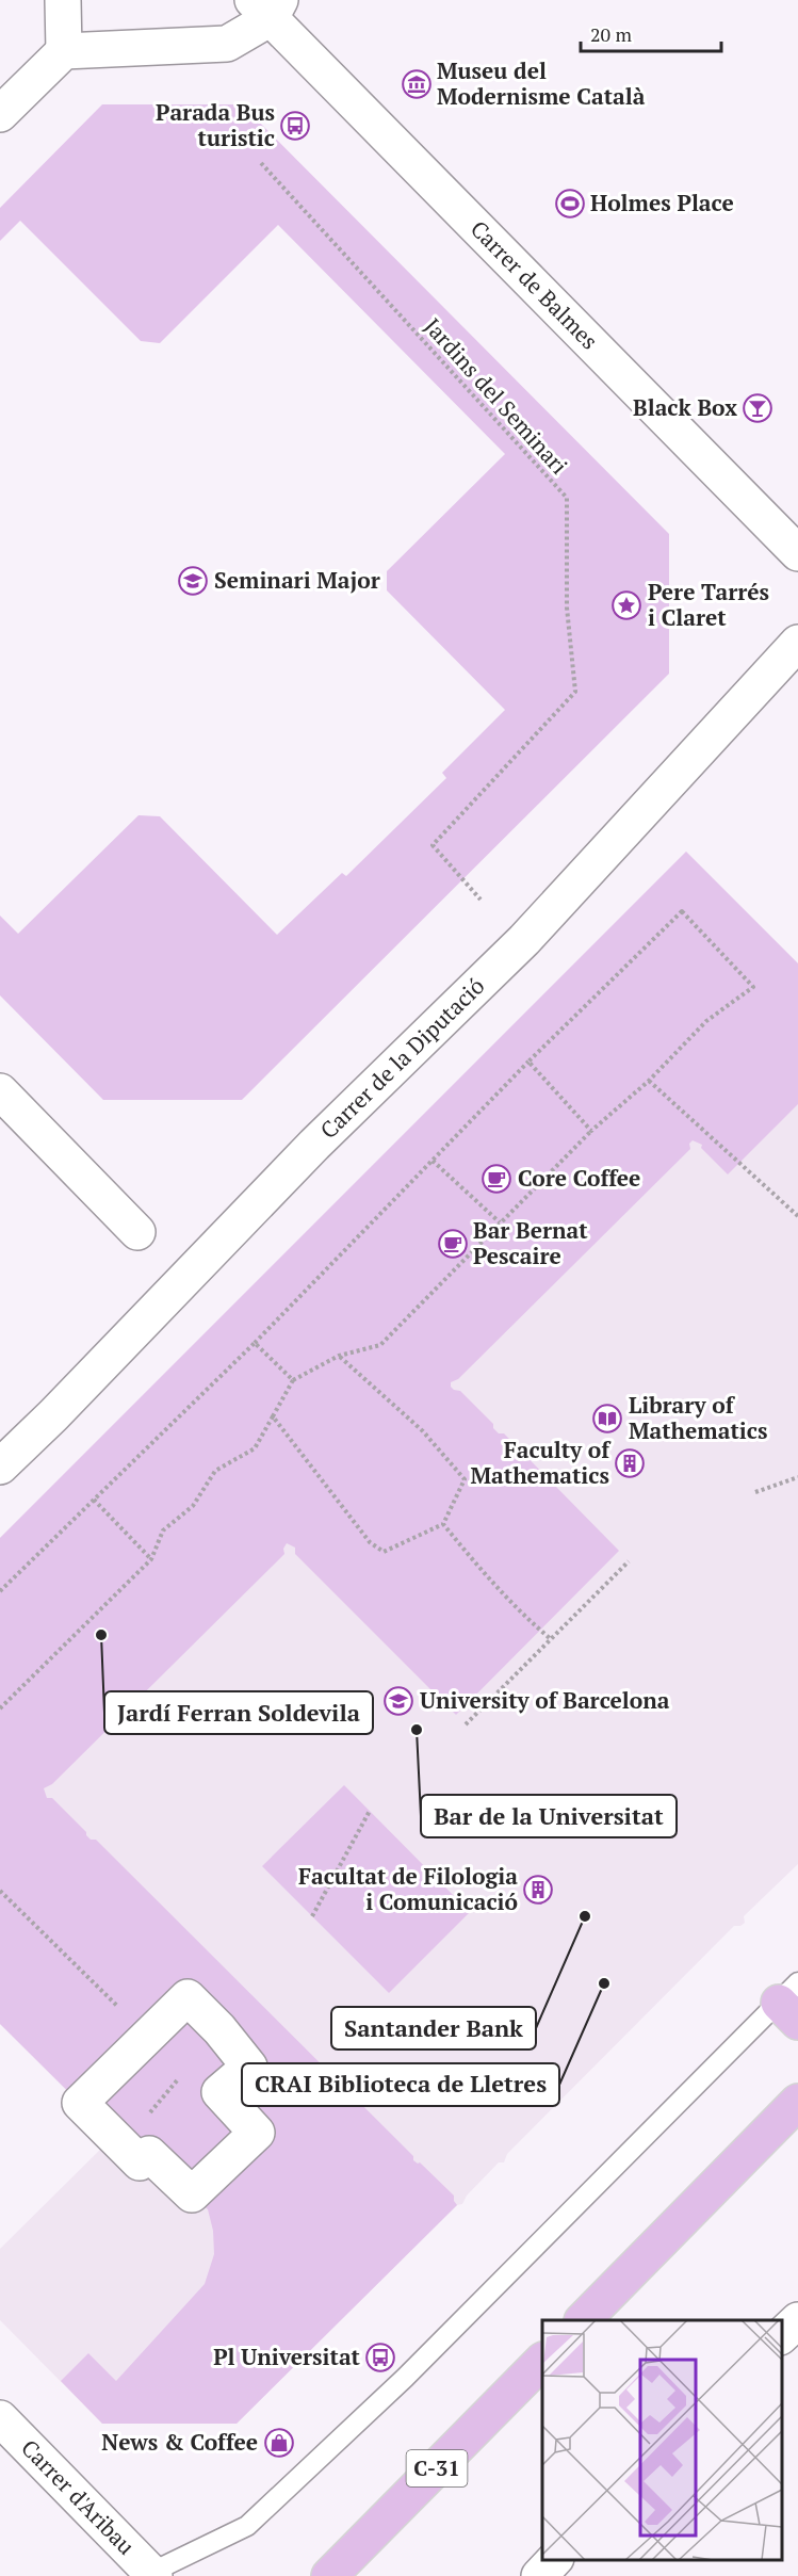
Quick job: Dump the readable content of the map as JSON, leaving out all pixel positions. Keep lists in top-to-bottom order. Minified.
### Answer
{"streets":{"main road":["C-31"],"street":["Carrer de Balmes","Carrer de la Diputació","Carrer d'Aribau"],"path":["Jardins del Seminari"]},"places":{"museum":["Museu del Modernisme Català"],"bus stop":["Parada Bus turistic","Pl Universitat"],"sports":["Holmes Place"],"bar":["Black Box"],"school or university":["Seminari Major","University of Barcelona"],"place":["Pere Tarrés i Claret"],"cafe":["Core Coffee","Bar Bernat Pescaire"],"library":["Library of Mathematics"],"building":["Faculty of Mathematics","Facultat de Filologia i Comunicació"],"other":["Jardí Ferran Soldevila","Bar de la Universitat","Santander Bank","CRAI Biblioteca de Lletres"],"shop":["News & Coffee"]},"scale_bar":"20 m"}
